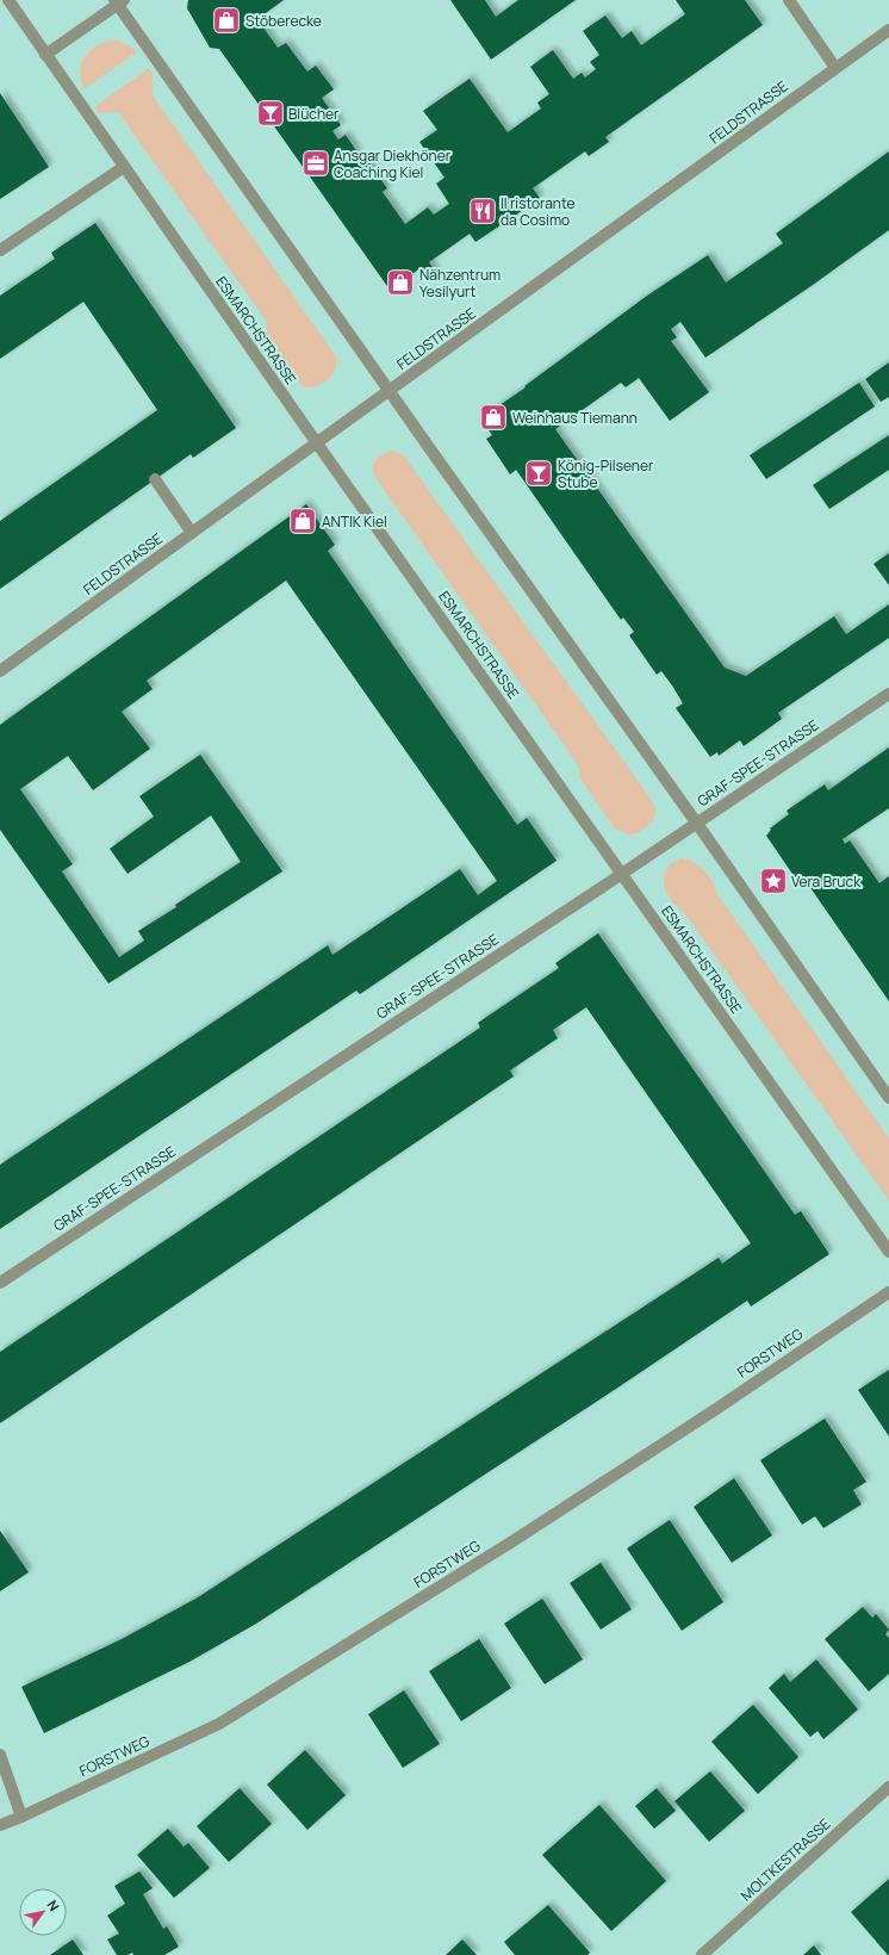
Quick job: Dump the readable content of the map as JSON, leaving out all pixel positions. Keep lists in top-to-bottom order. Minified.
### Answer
{"streets":{"street":["FELDSTRASSE","ESMARCHSTRASSE","GRAF-SPEE-STRASSE","FORSTWEG","MOLTKESTRASSE"]},"crossings":[["FELDSTRASSE","ESMARCHSTRASSE"],["ESMARCHSTRASSE","GRAF-SPEE-STRASSE"]],"places":{"shop":["Stöberecke","Nähzentrum Yesilyurt","Weinhaus Tiemann","ANTIK Kiel"],"bar":["Blücher","König-Pilsener Stube"],"office":["Ansgar Diekhöner Coaching Kiel"],"restaurant":["Il ristorante da Cosimo"],"place":["Vera Bruck"]},"north":"top right"}
